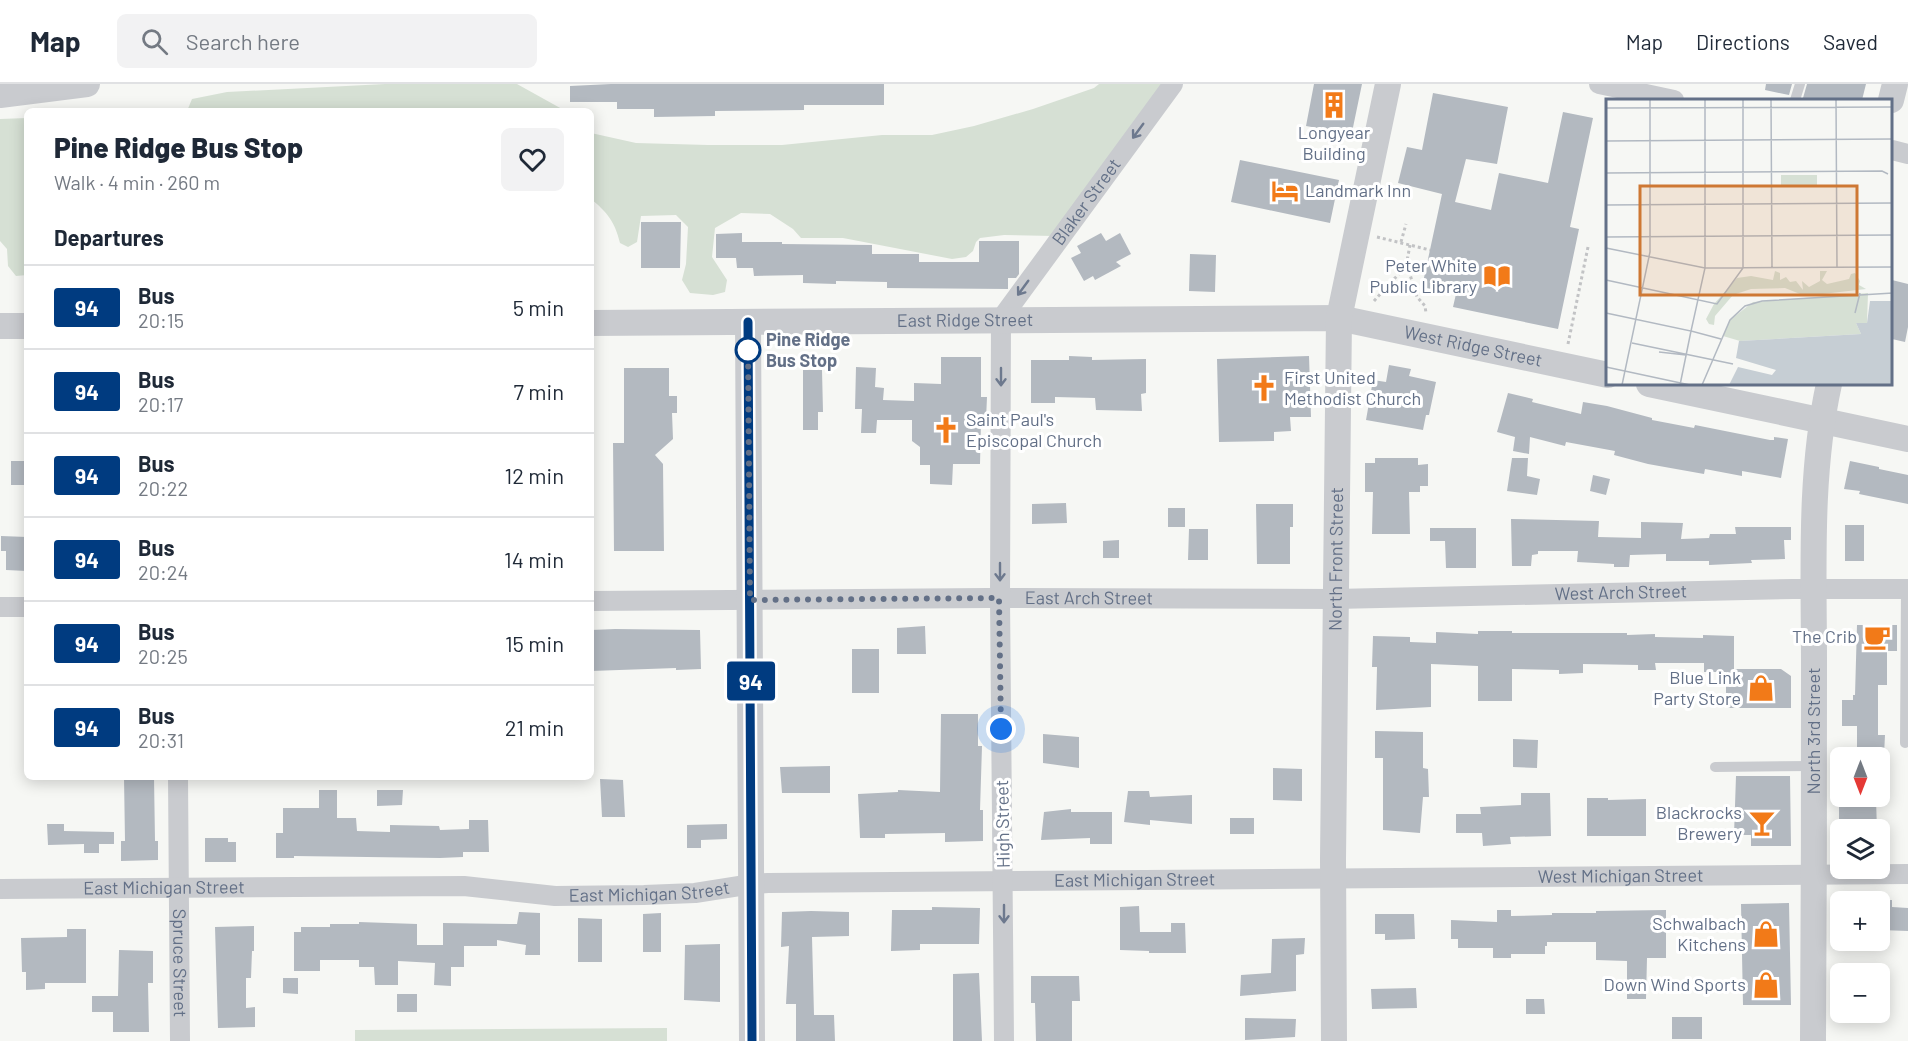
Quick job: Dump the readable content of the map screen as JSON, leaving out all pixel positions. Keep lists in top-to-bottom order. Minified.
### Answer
{"streets":{"street":["Blaker Street","East Ridge Street","West Ridge Street","North Front Street","West Arch Street","East Arch Street","North 3rd Street","High Street","West Michigan Street","East Michigan Street","Spruce Street"]},"crossings":[["Blaker Street","East Ridge Street"],["Blaker Street","High Street"],["East Ridge Street","West Ridge Street"],["East Ridge Street","North Front Street"],["East Ridge Street","High Street"],["West Ridge Street","North Front Street"],["North Front Street","West Arch Street"],["North Front Street","East Arch Street"],["North Front Street","West Michigan Street"],["North Front Street","East Michigan Street"],["West Arch Street","East Arch Street"],["West Arch Street","North 3rd Street"],["East Arch Street","High Street"],["North 3rd Street","West Michigan Street"],["High Street","East Michigan Street"],["West Michigan Street","East Michigan Street"],["East Michigan Street","Spruce Street"]],"one_way":["Blaker Street","High Street"],"places":{"building":["Longyear Building"],"hotel":["Landmark Inn"],"library":["Peter White Public Library"],"other":["Pine Ridge Bus Stop"],"church":["First United Methodist Church","Saint Paul's Episcopal Church"],"cafe":["The Crib"],"shop":["Blue Link Party Store","Schwalbach Kitchens","Down Wind Sports"],"bar":["Blackrocks Brewery"]},"lines":["bus line 94"],"north":"bottom","page":{"header":"Map","search":"Search here","nav":["Map","Directions","Saved"],"on_map":"94","heading":[["Pine Ridge Bus Stop","Walk · 4 min · 260 m"],"Departures"],"list":[{"mark":"94","name":"Bus","note":"20:15","value":"5 min"},{"mark":"94","name":"Bus","note":"20:17","value":"7 min"},{"mark":"94","name":"Bus","note":"20:22","value":"12 min"},{"mark":"94","name":"Bus","note":"20:24","value":"14 min"},{"mark":"94","name":"Bus","note":"20:25","value":"15 min"},{"mark":"94","name":"Bus","note":"20:31","value":"21 min"}],"map_buttons":["+","−"]}}
